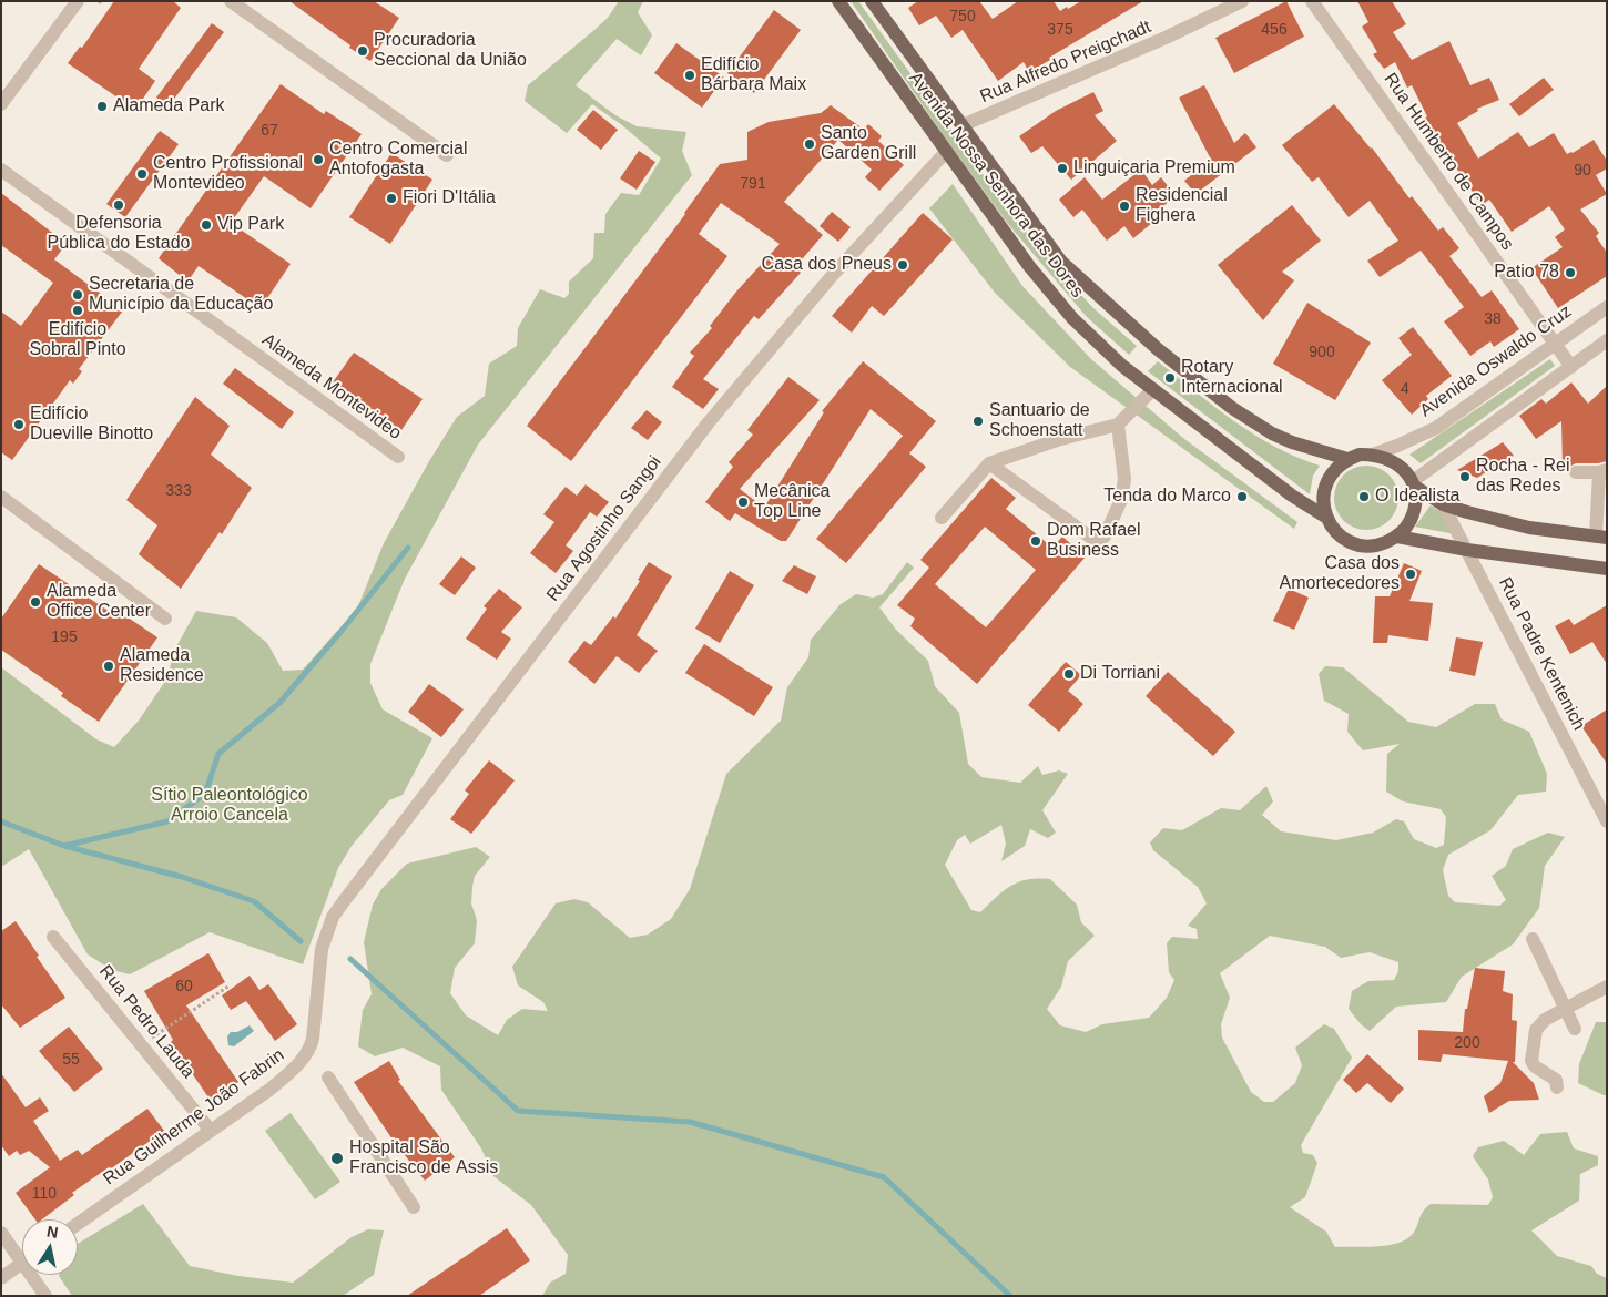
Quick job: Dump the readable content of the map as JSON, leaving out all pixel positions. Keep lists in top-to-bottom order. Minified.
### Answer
{"streets":{"main road":["Avenida Nossa Senhora das Dores"],"street":["Rua Alfredo Preigchadt","Rua Humberto de Campos","Avenida Oswaldo Cruz","Alameda Montevideo","Rua Agostinho Sangoi","Rua Padre Kentenich","Rua Pedro Lauda","Rua Guilherme João Fabrin"]},"crossings":[["Rua Alfredo Preigchadt","Avenida Nossa Senhora das Dores"],["Rua Humberto de Campos","Avenida Oswaldo Cruz"],["Avenida Nossa Senhora das Dores","Avenida Oswaldo Cruz"],["Avenida Nossa Senhora das Dores","Rua Agostinho Sangoi"],["Rua Agostinho Sangoi","Rua Guilherme João Fabrin"],["Rua Pedro Lauda","Rua Guilherme João Fabrin"]],"parks":["Sítio Paleontológico Arroio Cancela"],"places":["Procuradoria Seccional da União","Edifício Bárbara Maix","Alameda Park","Santo Garden Grill","Centro Comercial Antofogasta","Linguiçaria Premium","Centro Profissional Montevideo","Fiori D'Itália","Defensoria Pública do Estado","Residencial Fighera","Vip Park","Casa dos Pneus","Patio 78","Secretaria de Município da Educação","Edifício Sobral Pinto","Rotary Internacional","Santuario de Schoenstatt","Edifício Dueville Binotto","Rocha - Rei das Redes","Tenda do Marco","O Idealista","Mecânica Top Line","Dom Rafael Business","Casa dos Amortecedores","Alameda Office Center","Alameda Residence","Di Torriani","Hospital São Francisco de Assis"],"house_numbers":["750","375","456","67","90","791","38","900","4","333","195","60","200","55","110"],"north":"top"}
